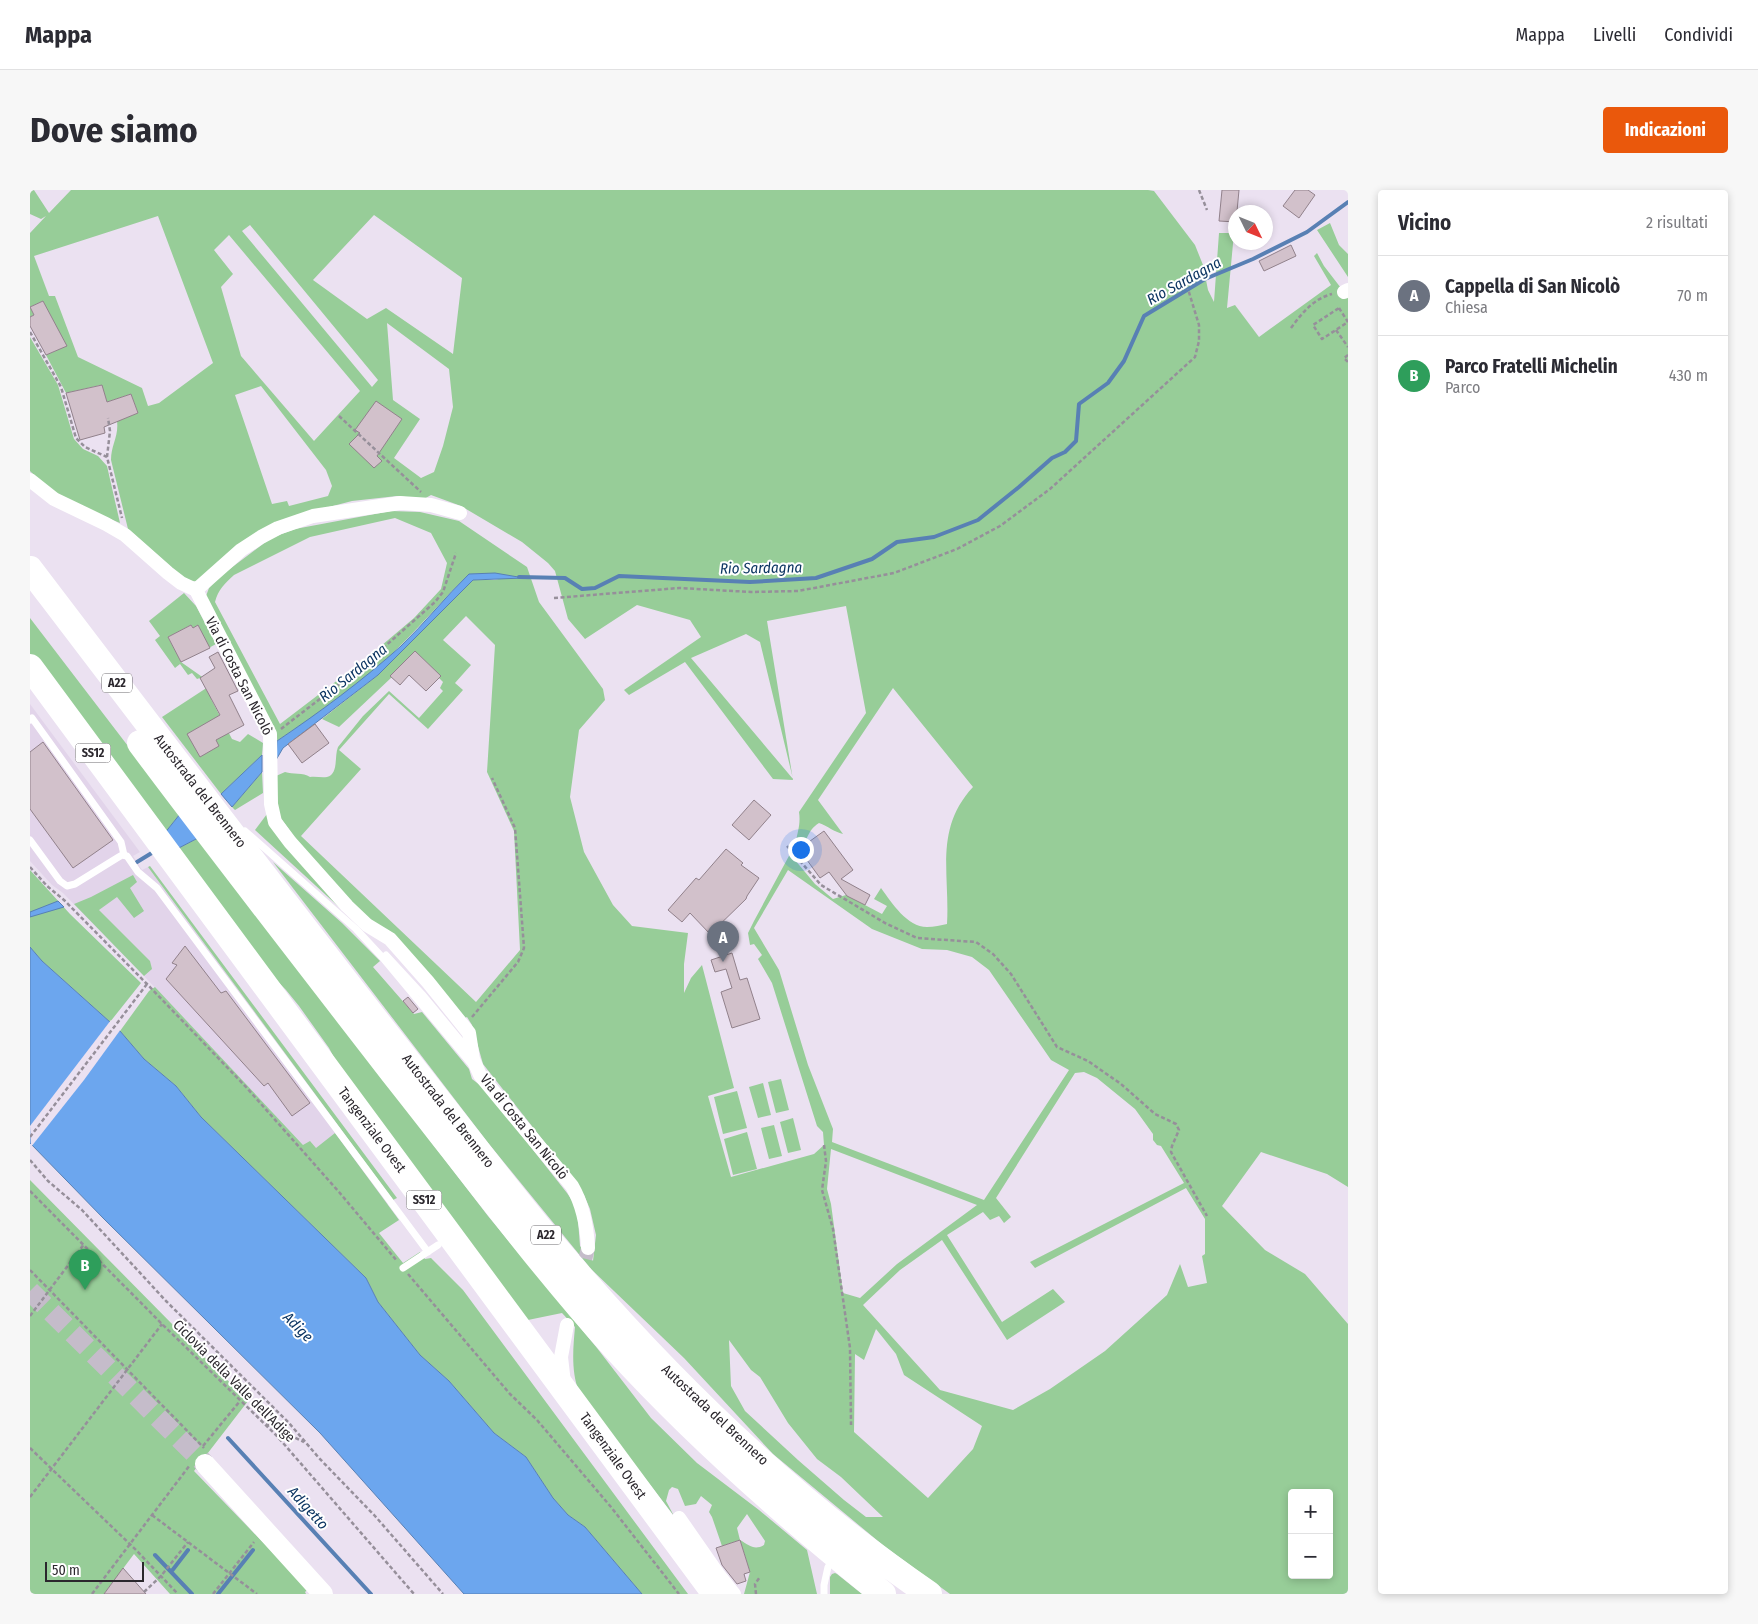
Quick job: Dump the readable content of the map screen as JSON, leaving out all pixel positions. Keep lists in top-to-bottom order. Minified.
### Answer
{"streets":{"highway":["A22","SS12","Autostrada del Brennero","Tangenziale Ovest"],"street":["Via di Costa San Nicolò"],"path":["Ciclovia della Valle dell'Adige"]},"water":["Rio Sardagna","Adige","Adigetto"],"scale_bar":"50 m","north":"bottom right","page":{"header":"Mappa","nav":["Mappa","Livelli","Condividi"],"buttons":"Indicazioni","title":"Dove siamo","heading":["Vicino","2 risultati"],"list":[{"mark":"A","name":"Cappella di San Nicolò","note":"Chiesa","value":"70 m"},{"mark":"B","name":"Parco Fratelli Michelin","note":"Parco","value":"430 m"}],"pins":["A","B"],"map_buttons":["+","−"],"scale":"50 m"}}
